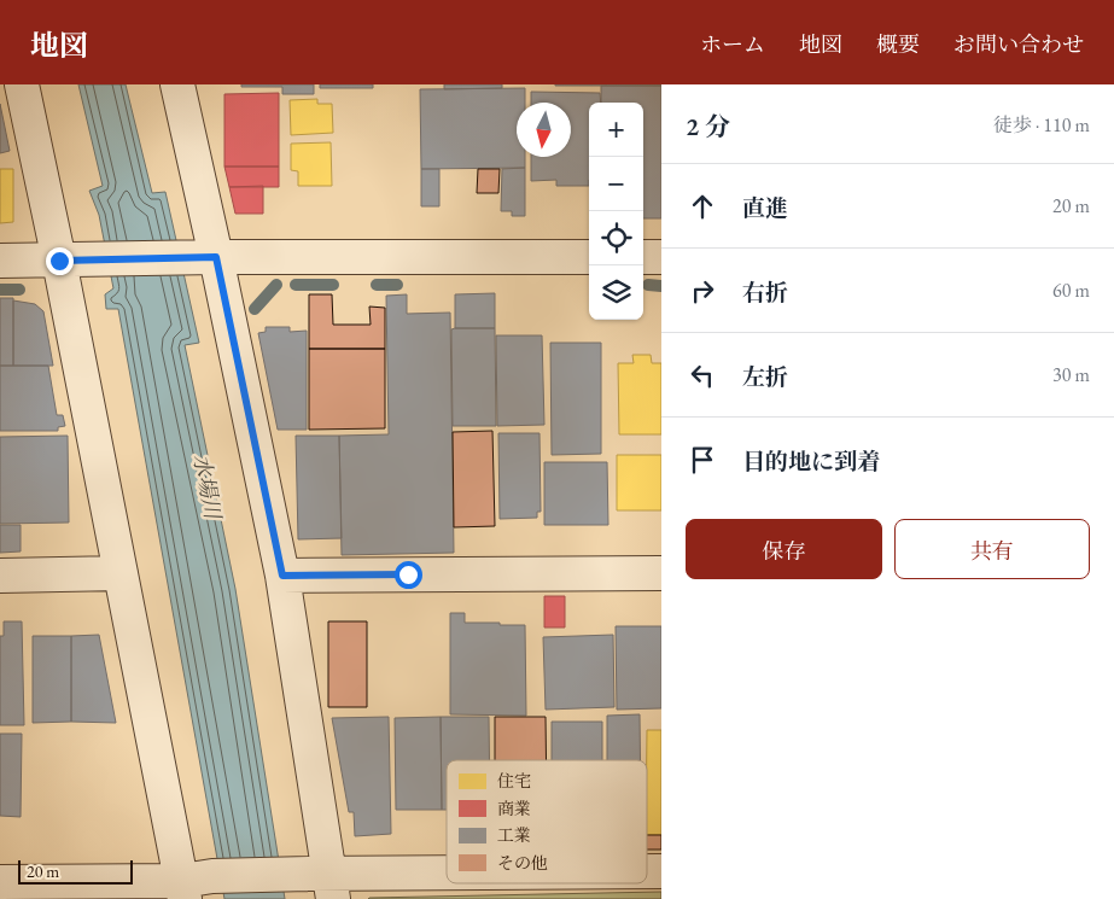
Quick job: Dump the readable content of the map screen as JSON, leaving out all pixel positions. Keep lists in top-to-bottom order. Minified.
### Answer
{"water":["水場川"],"legend":["住宅","商業","工業","その他"],"scale_bar":"20 m","north":"bottom","page":{"header":"地図","nav":["ホーム","地図","概要","お問い合わせ"],"heading":["2 分","徒歩 · 110 m"],"map_buttons":["+","−"],"list":[["直進","20 m"],["右折","60 m"],["左折","30 m"],"目的地に到着"],"buttons":["保存","共有"],"scale":"20 m"}}
